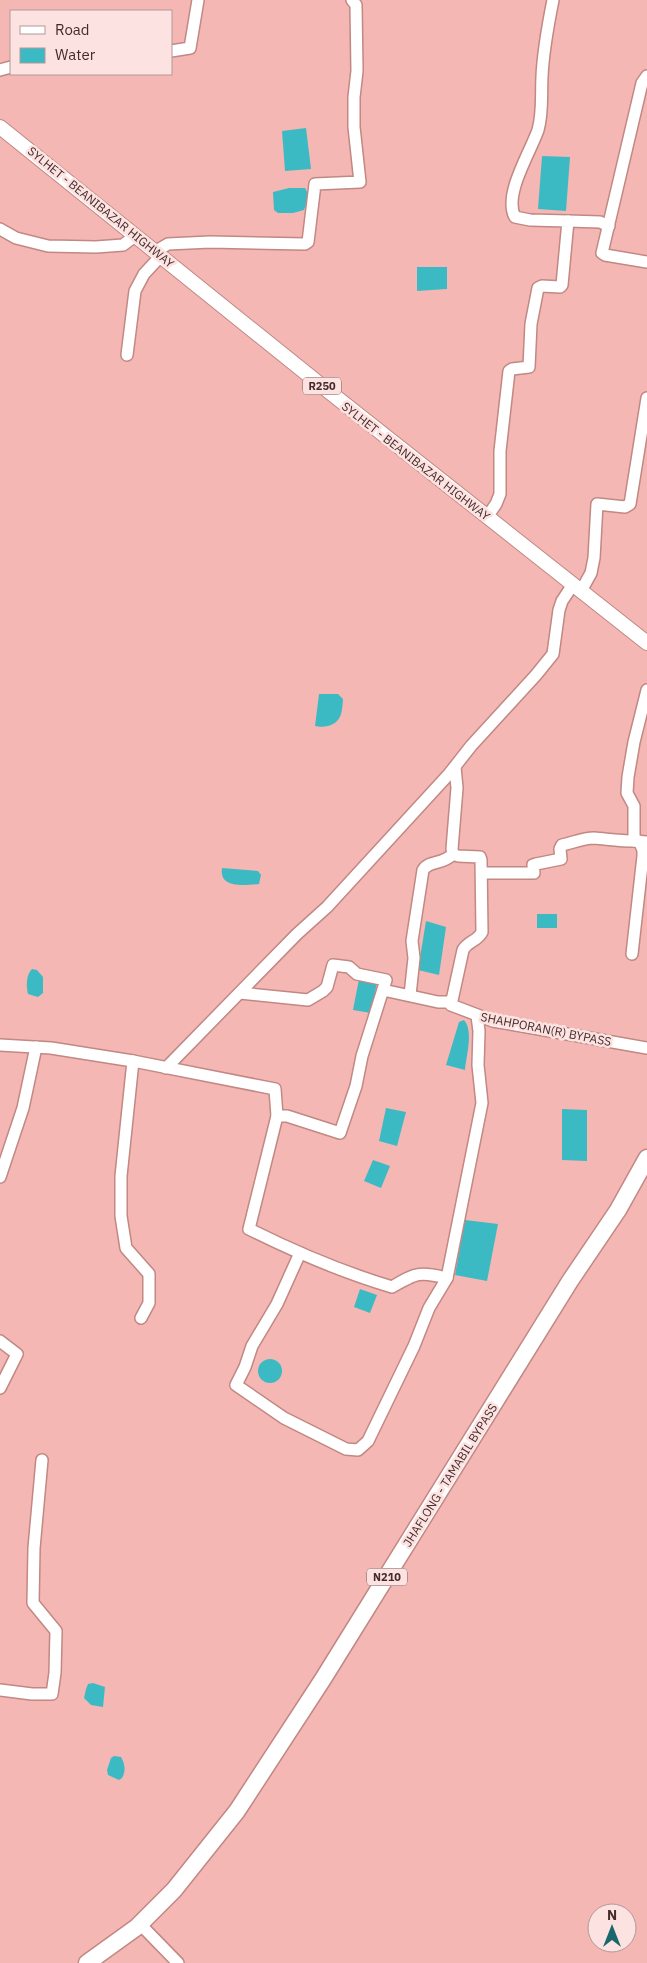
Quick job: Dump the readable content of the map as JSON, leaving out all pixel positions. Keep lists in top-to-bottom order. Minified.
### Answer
{"streets":{"highway":["JHAFLONG - TAMABIL BYPASS","N210"],"main road":["SYLHET - BEANIBAZAR HIGHWAY","R250"],"street":["SHAHPORAN(R) BYPASS"]},"legend":["Road","Water"],"north":"top"}
